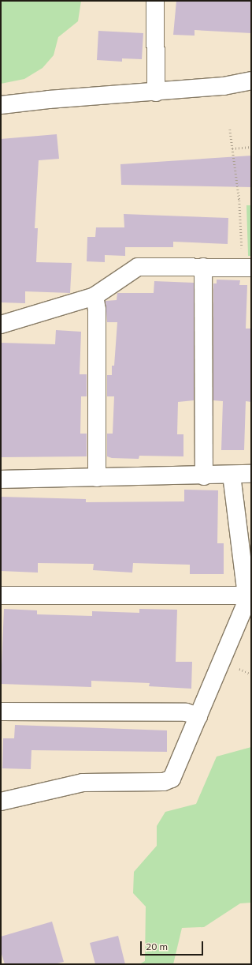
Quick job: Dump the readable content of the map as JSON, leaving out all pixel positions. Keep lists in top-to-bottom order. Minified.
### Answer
{"scale_bar":"20 m"}
